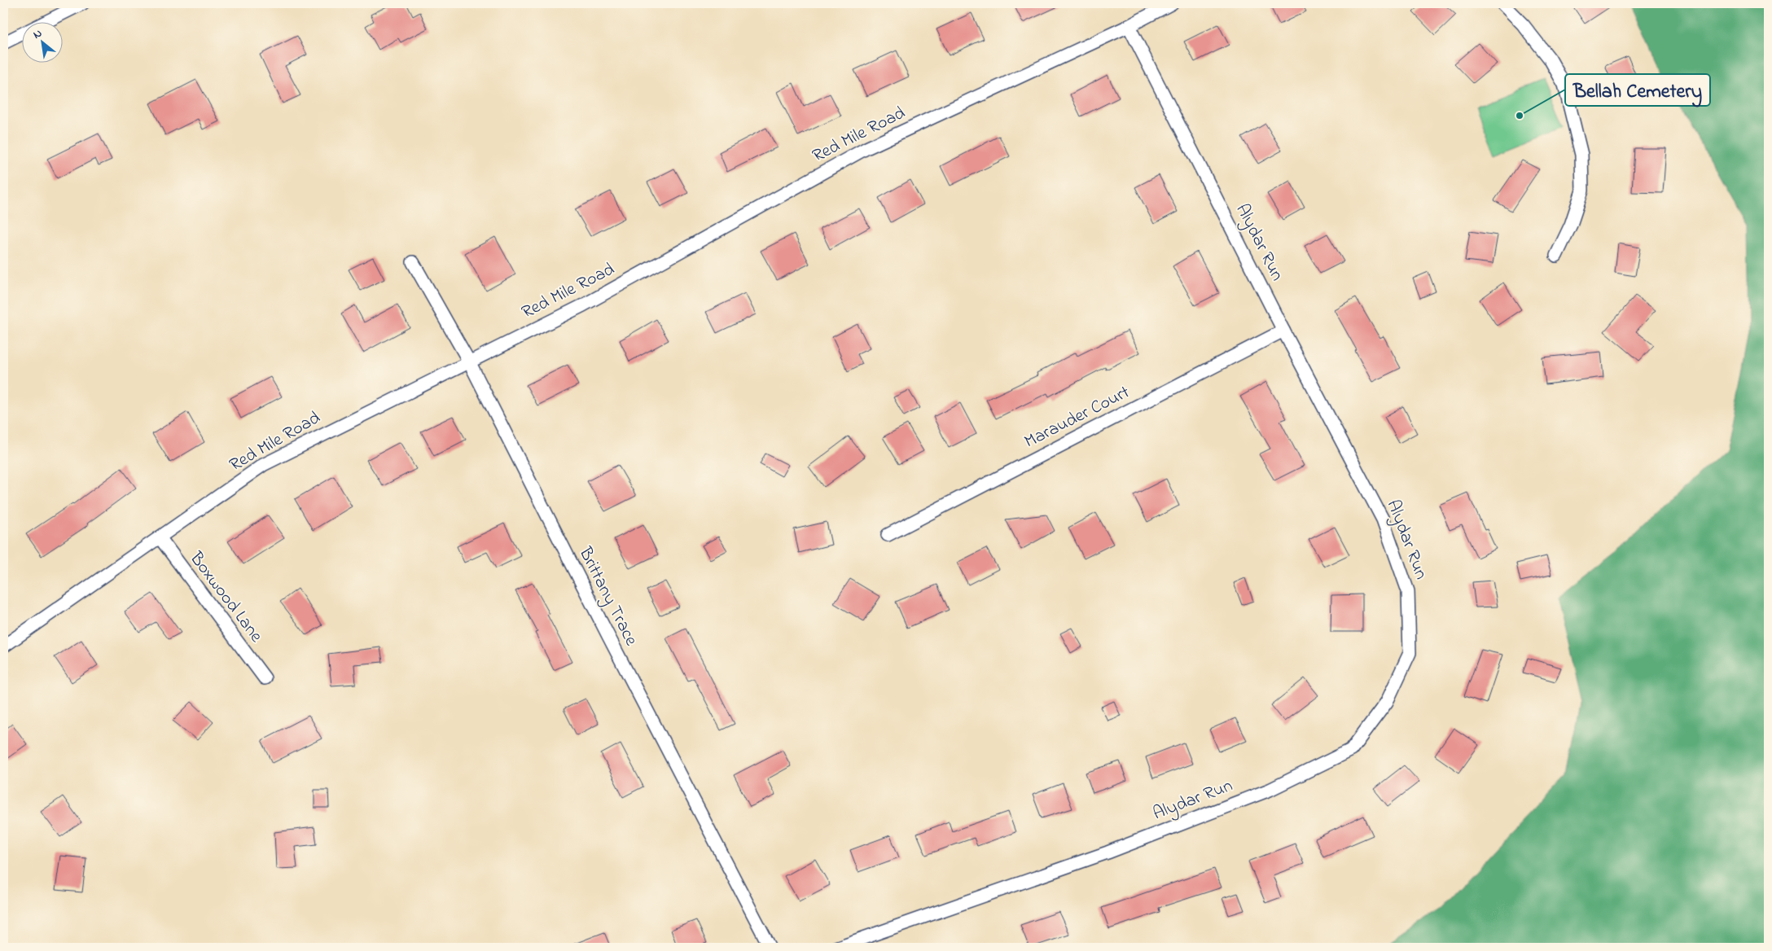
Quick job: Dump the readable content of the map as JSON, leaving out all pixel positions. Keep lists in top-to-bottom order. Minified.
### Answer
{"streets":{"street":["Red Mile Road","Alydar Run","Marauder Court","Brittany Trace","Boxwood Lane"]},"crossings":[["Red Mile Road","Alydar Run"],["Red Mile Road","Brittany Trace"],["Red Mile Road","Boxwood Lane"],["Alydar Run","Marauder Court"]],"places":["Bellah Cemetery"],"north":"top left"}
